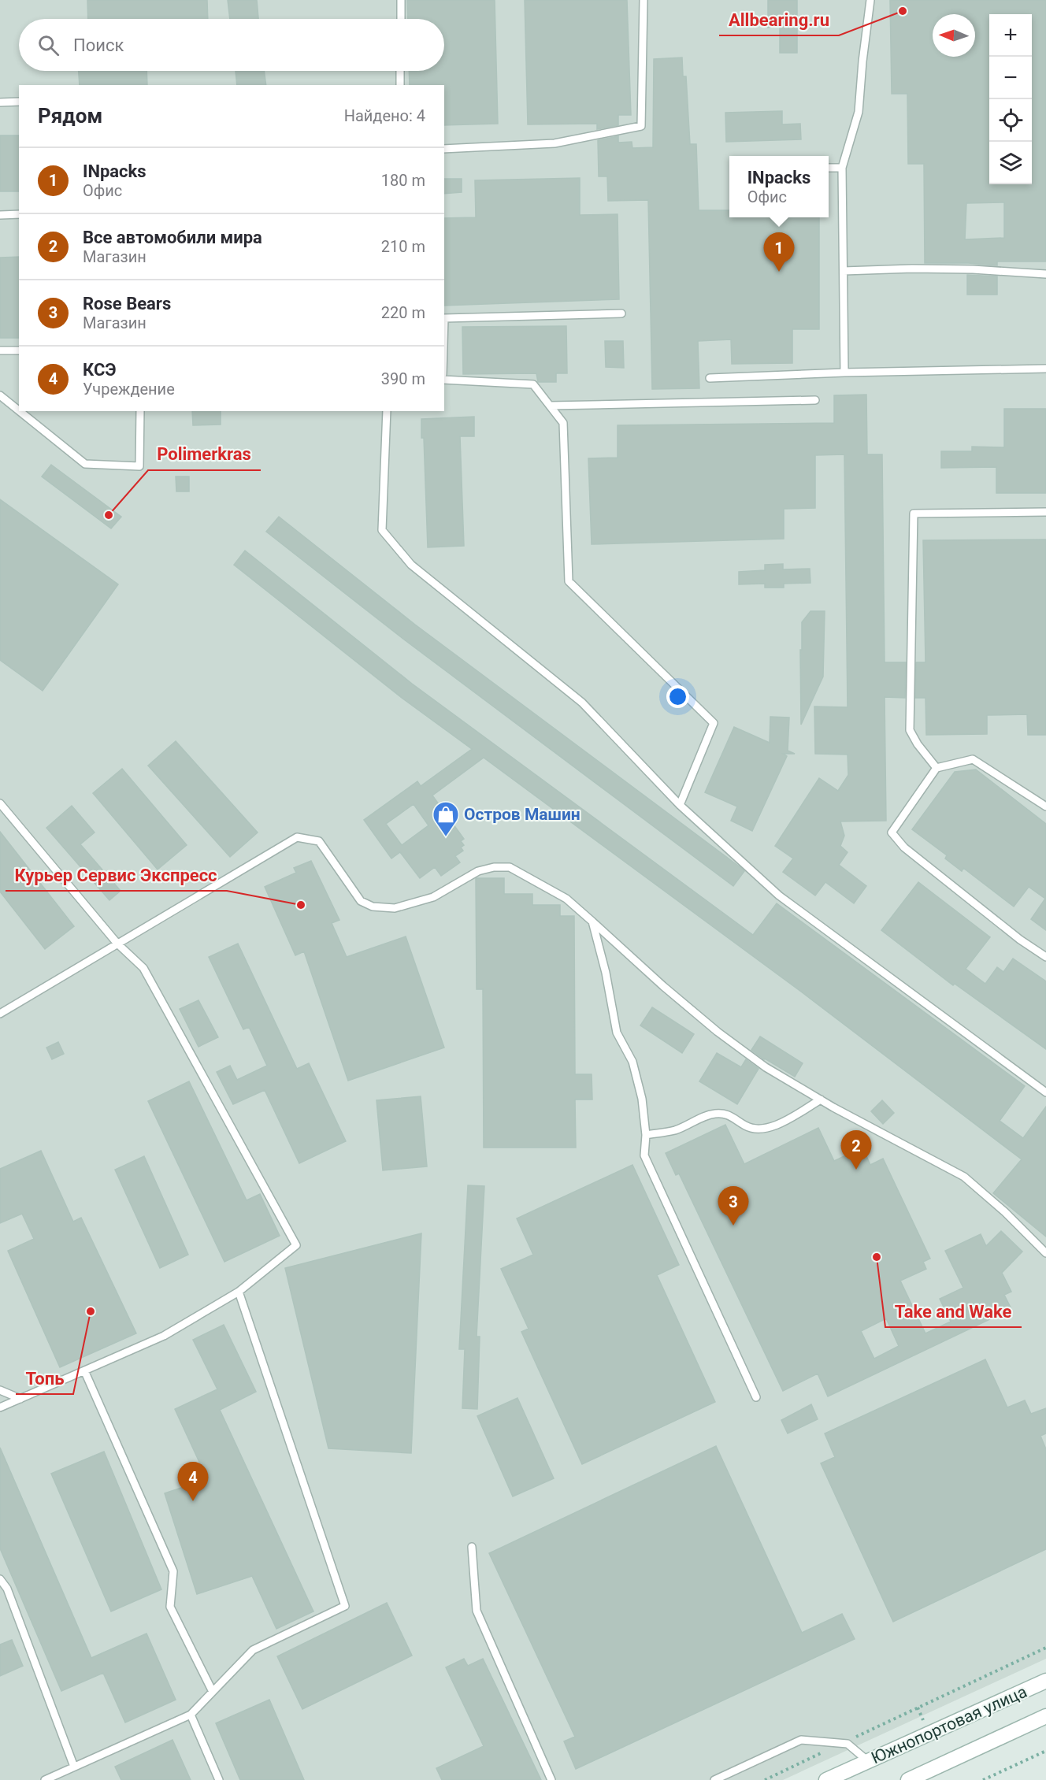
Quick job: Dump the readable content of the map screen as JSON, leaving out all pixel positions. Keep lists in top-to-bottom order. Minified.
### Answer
{"streets":{"main road":["Южнопортовая улица"]},"places":{"other":["Allbearing.ru","Polimerkras","Курьер Сервис Экспресс","Take and Wake","Топь"],"shop":["Остров Машин"]},"north":"left","page":{"map_buttons":["+","−"],"search":"Поиск","heading":["Рядом","Найдено: 4"],"list":[{"mark":"1","name":"INpacks","note":"Офис","value":"180 m"},{"mark":"2","name":"Все автомобили мира","note":"Магазин","value":"210 m"},{"mark":"3","name":"Rose Bears","note":"Магазин","value":"220 m"},{"mark":"4","name":"КСЭ","note":"Учреждение","value":"390 m"}],"popup":["INpacks","Офис"],"pins":["1","2","3","4"]}}
